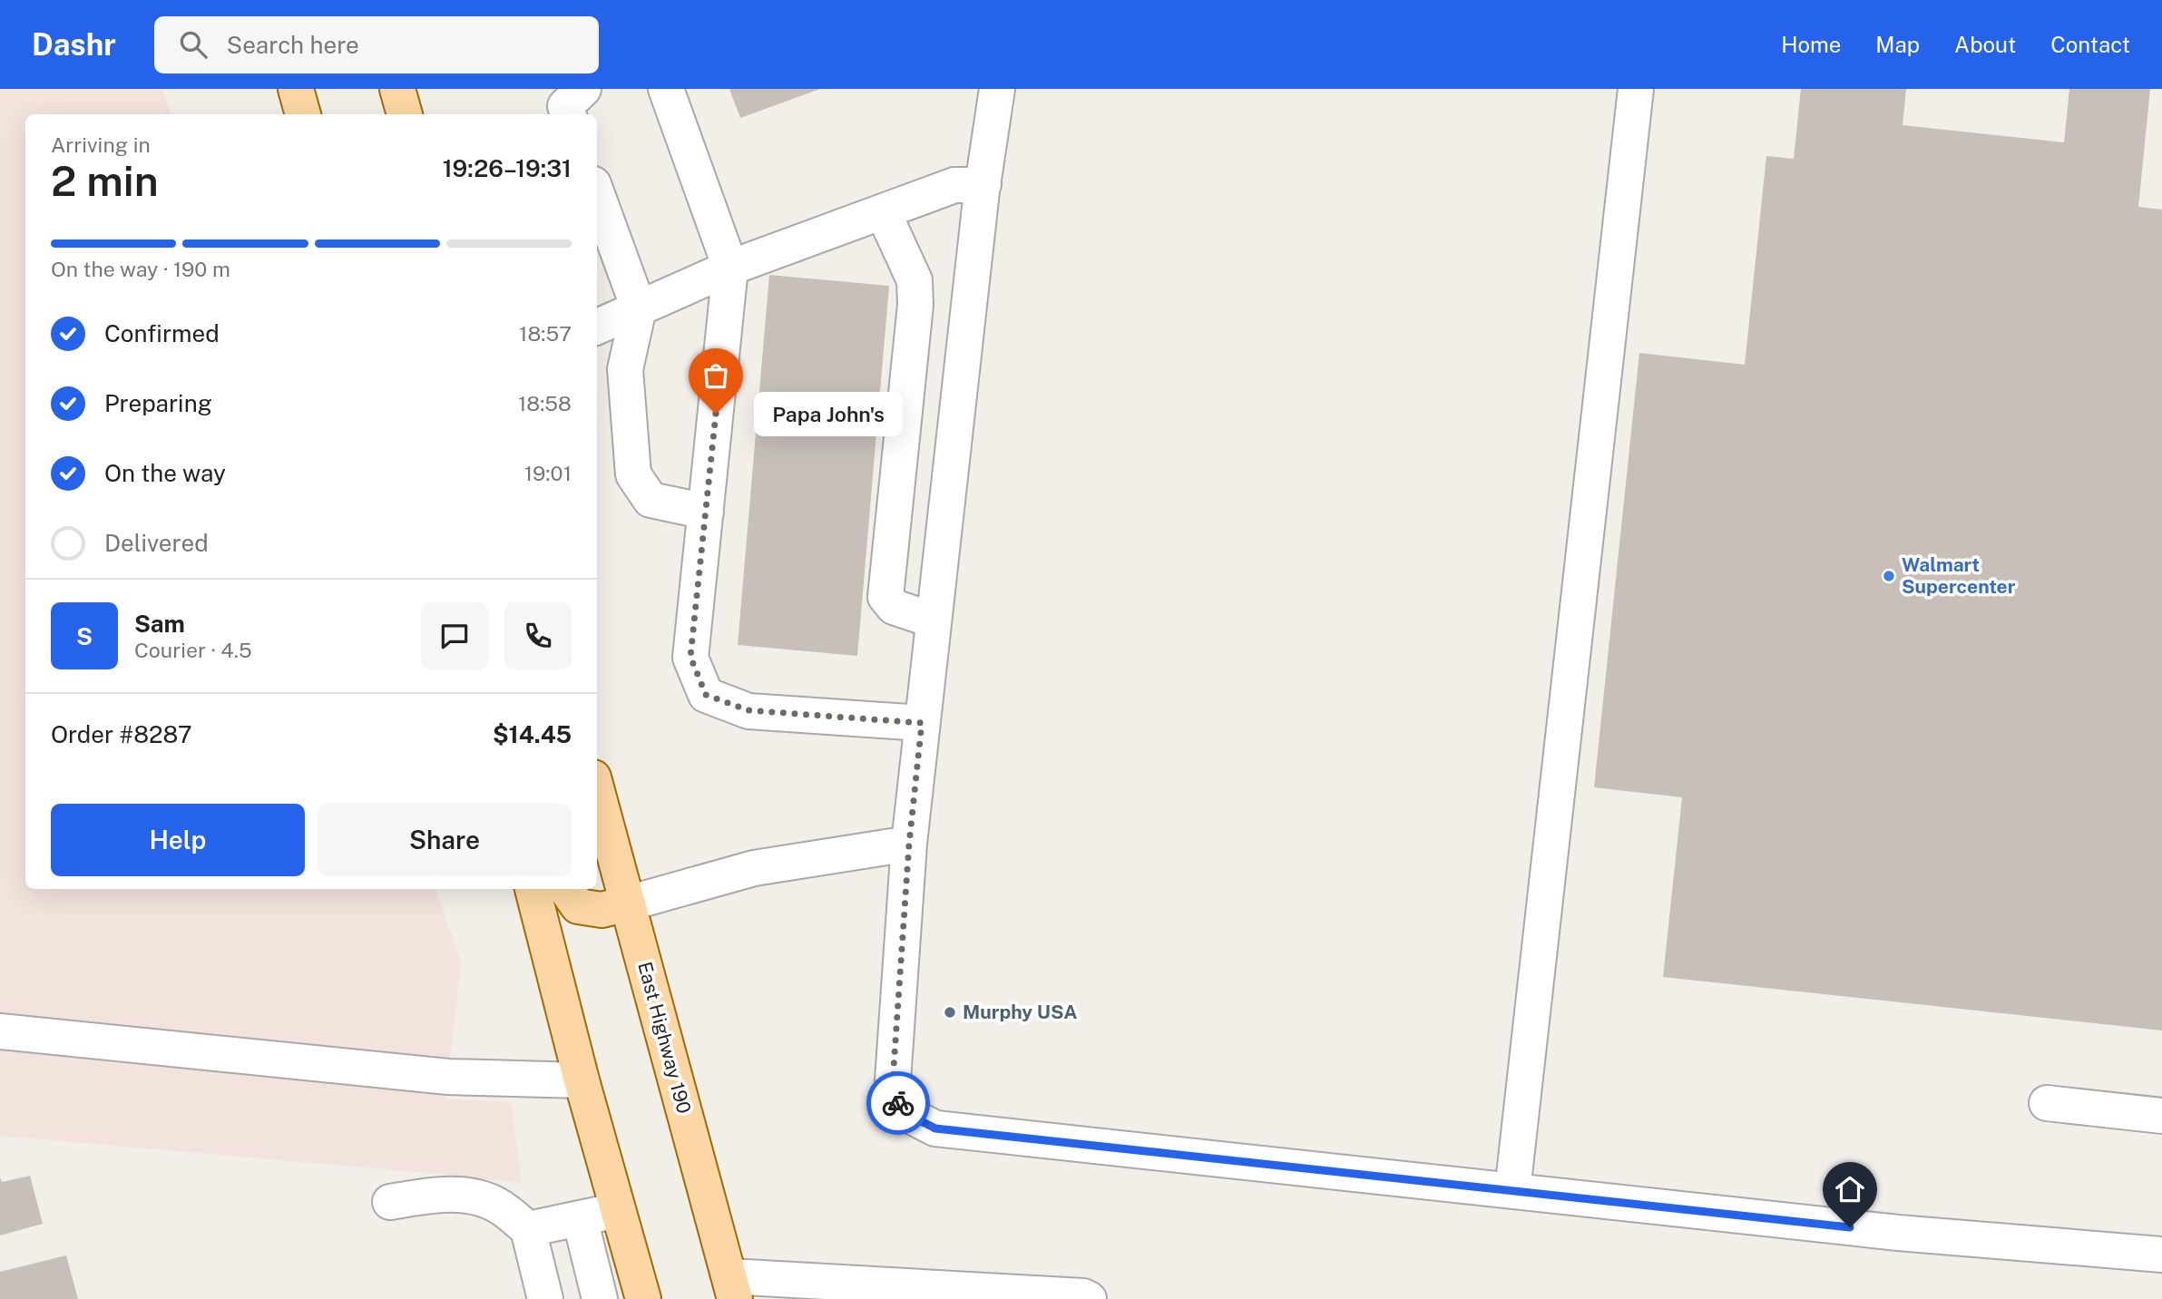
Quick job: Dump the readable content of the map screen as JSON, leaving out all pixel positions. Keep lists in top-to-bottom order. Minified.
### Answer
{"streets":{"main road":["East Highway 190"]},"places":["Papa John's","Walmart Supercenter","Murphy USA"],"page":{"header":"Dashr","search":"Search here","nav":["Home","Map","About","Contact"],"heading":["2 min","Arriving in","19:26–19:31"],"panel":["Sam","Courier · 4.5","Order #8287","$14.45"],"bar":"On the way · 190 m","list":[["Confirmed","18:57"],["Preparing","18:58"],["On the way","19:01"],"Delivered"],"bubble":"Papa John's","round":"S","buttons":["Help","Share"]}}
